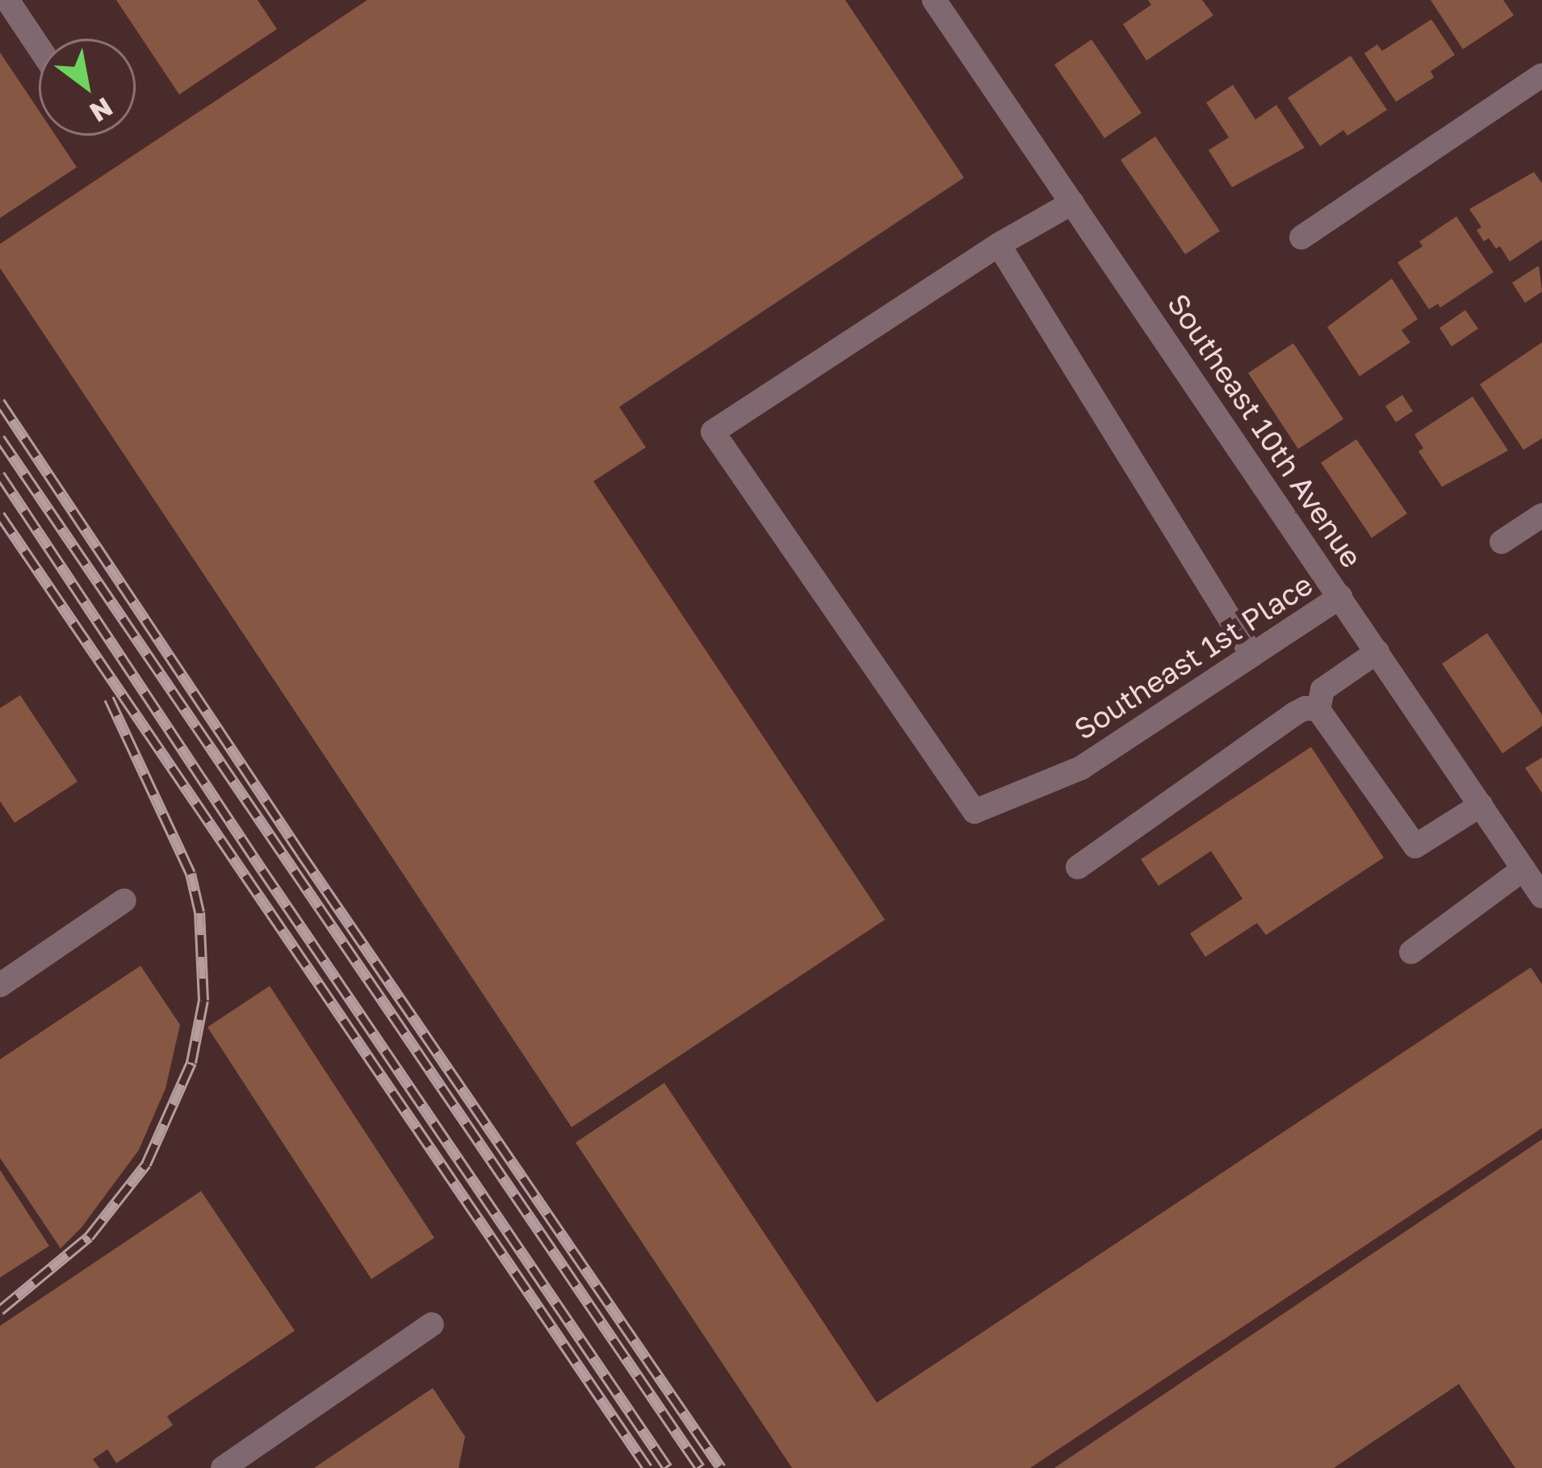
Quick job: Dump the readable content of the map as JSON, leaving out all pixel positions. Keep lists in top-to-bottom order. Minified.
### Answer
{"streets":{"street":["Southeast 10th Avenue","Southeast 1st Place"]},"crossings":[["Southeast 10th Avenue","Southeast 1st Place"]],"north":"bottom right"}
